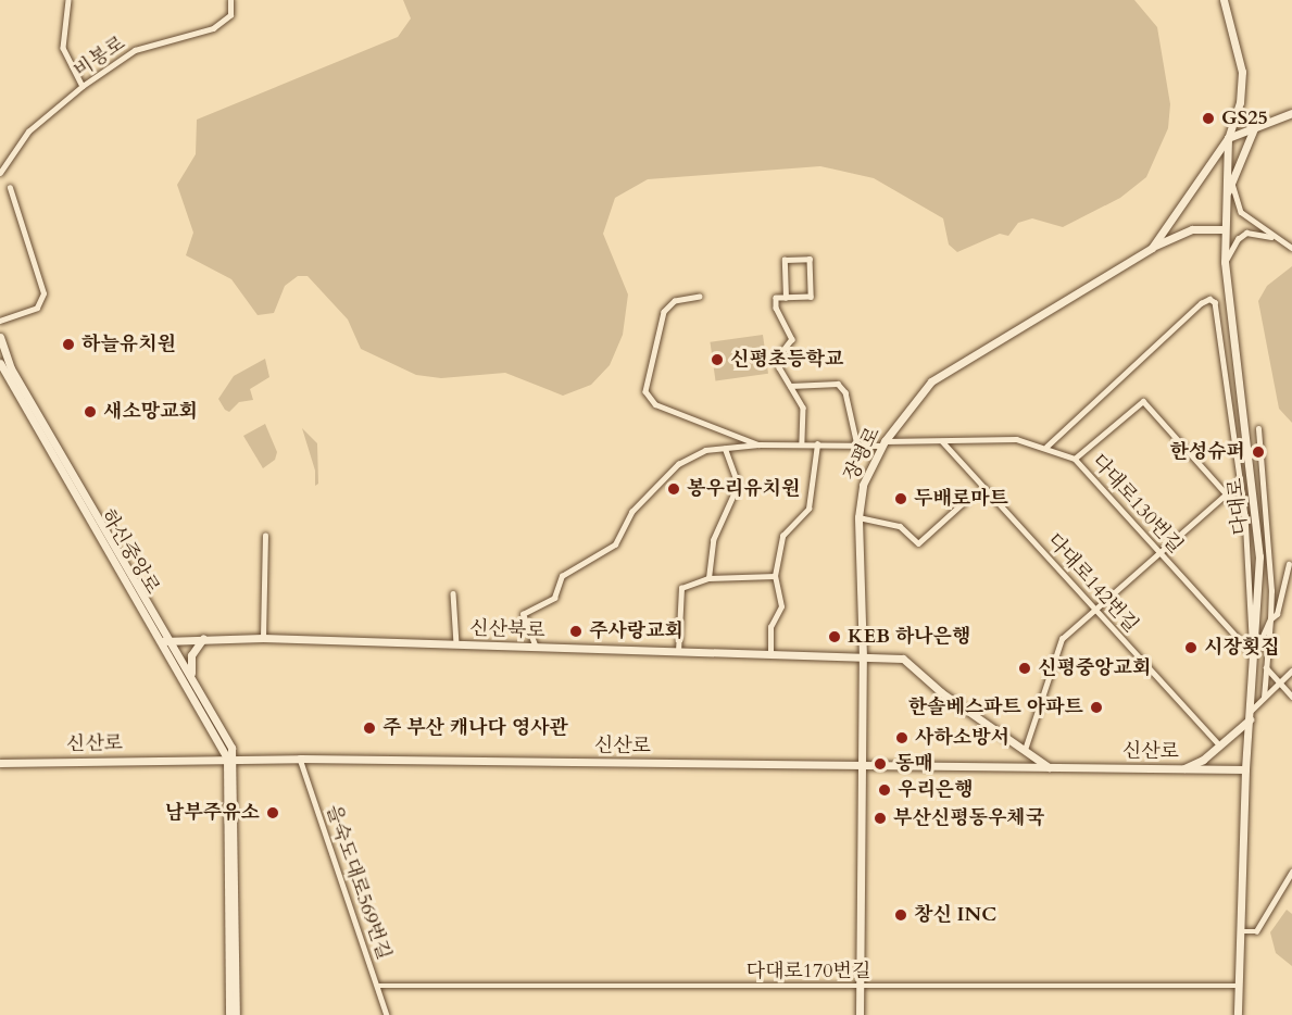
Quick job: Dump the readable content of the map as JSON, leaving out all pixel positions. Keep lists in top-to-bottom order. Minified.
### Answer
{"streets":{"street":["비봉로","장평로","다대로130번길","다대로","다대로142번길","신산북로","신산로","을숙도대로569번길","다대로170번길"]},"crossings":[["장평로","다대로130번길"],["장평로","다대로"],["장평로","신산북로"],["장평로","신산로"],["장평로","다대로170번길"],["다대로130번길","다대로"],["다대로130번길","다대로142번길"],["다대로","신산로"],["다대로","다대로170번길"],["신산북로","신산로"],["신산로","을숙도대로569번길"],["을숙도대로569번길","다대로170번길"]],"places":["GS25","하늘유치원","신평초등학교","새소망교회","한성슈퍼","봉우리유치원","두배로마트","주사랑교회","KEB 하나은행","시장횟집","신평중앙교회","한솔베스파트 아파트","주 부산 캐나다 영사관","사하소방서","동매","우리은행","남부주유소","부산신평동우체국","창신 INC"]}
